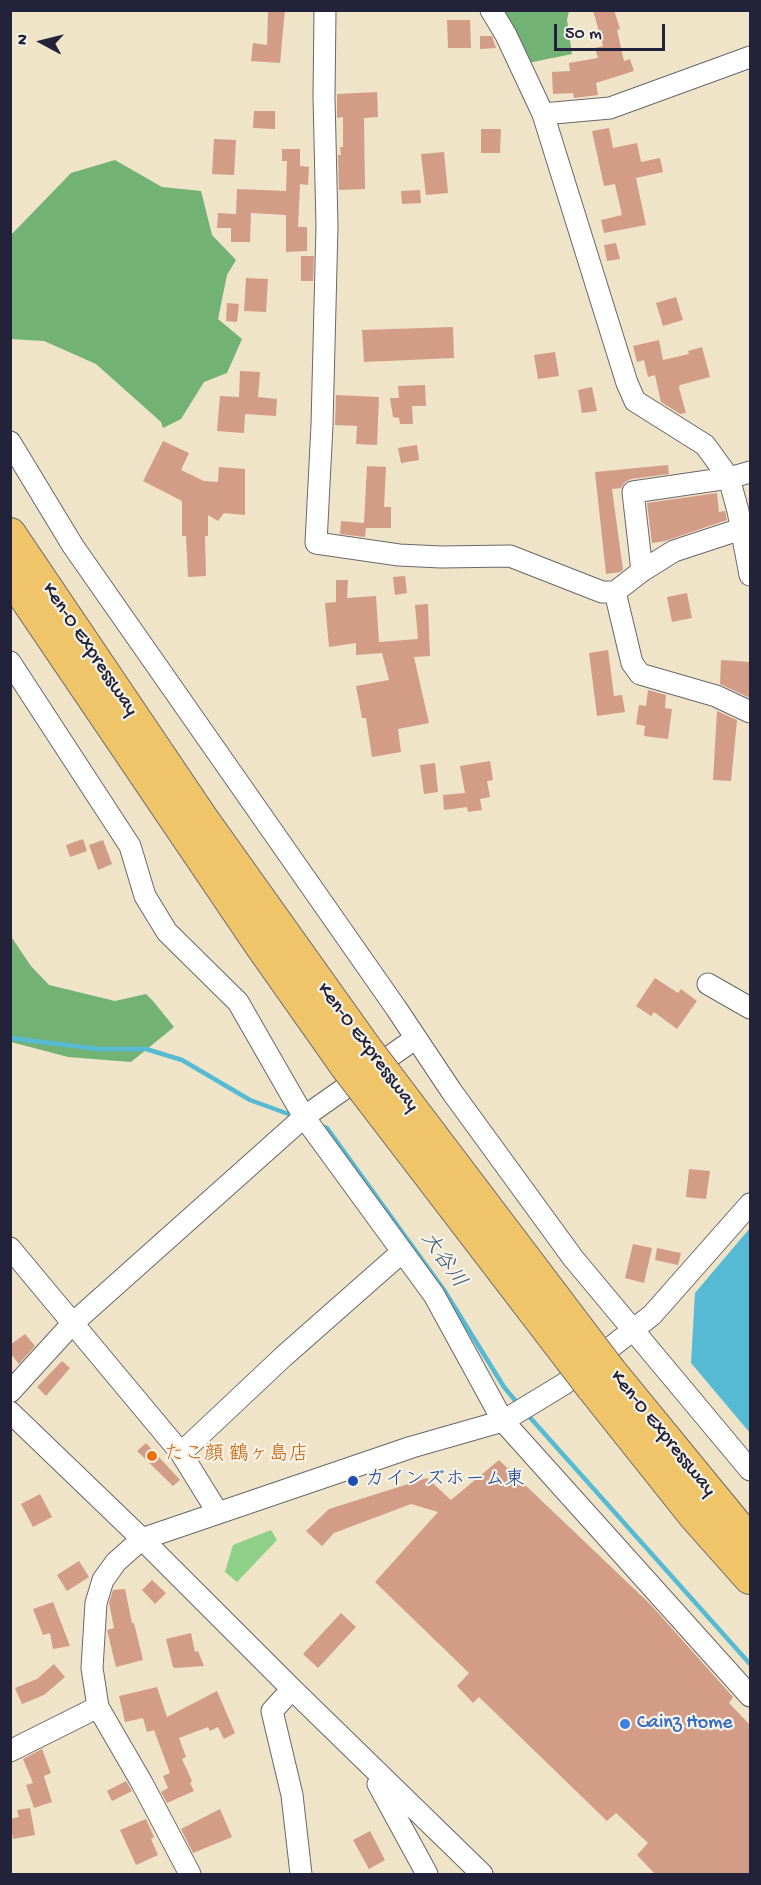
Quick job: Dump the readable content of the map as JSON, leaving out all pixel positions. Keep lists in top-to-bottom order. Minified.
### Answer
{"streets":{"highway":["Ken-O Expressway"]},"water":["大谷川"],"places":["たこ顔 鶴ヶ島店","カインズホーム東","Cainz Home"],"scale_bar":"50 m","north":"left"}
